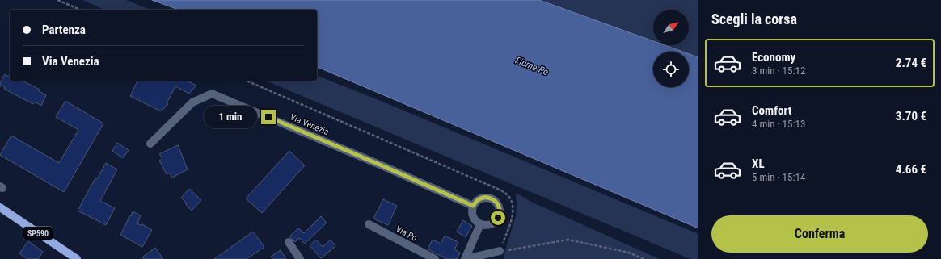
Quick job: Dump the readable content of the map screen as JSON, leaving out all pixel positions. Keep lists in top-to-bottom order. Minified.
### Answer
{"streets":{"main road":["SP590"],"street":["Via Venezia","Via Po"]},"water":["Fiume Po"],"north":"top right","page":{"heading":"Scegli la corsa","banner":["Partenza","Via Venezia"],"list":[{"name":"Economy","note":"3 min · 15:12","value":"2.74 €"},{"name":"Comfort","note":"4 min · 15:13","value":"3.70 €"},{"name":"XL","note":"5 min · 15:14","value":"4.66 €"}],"bubble":"1 min","buttons":"Conferma"}}
